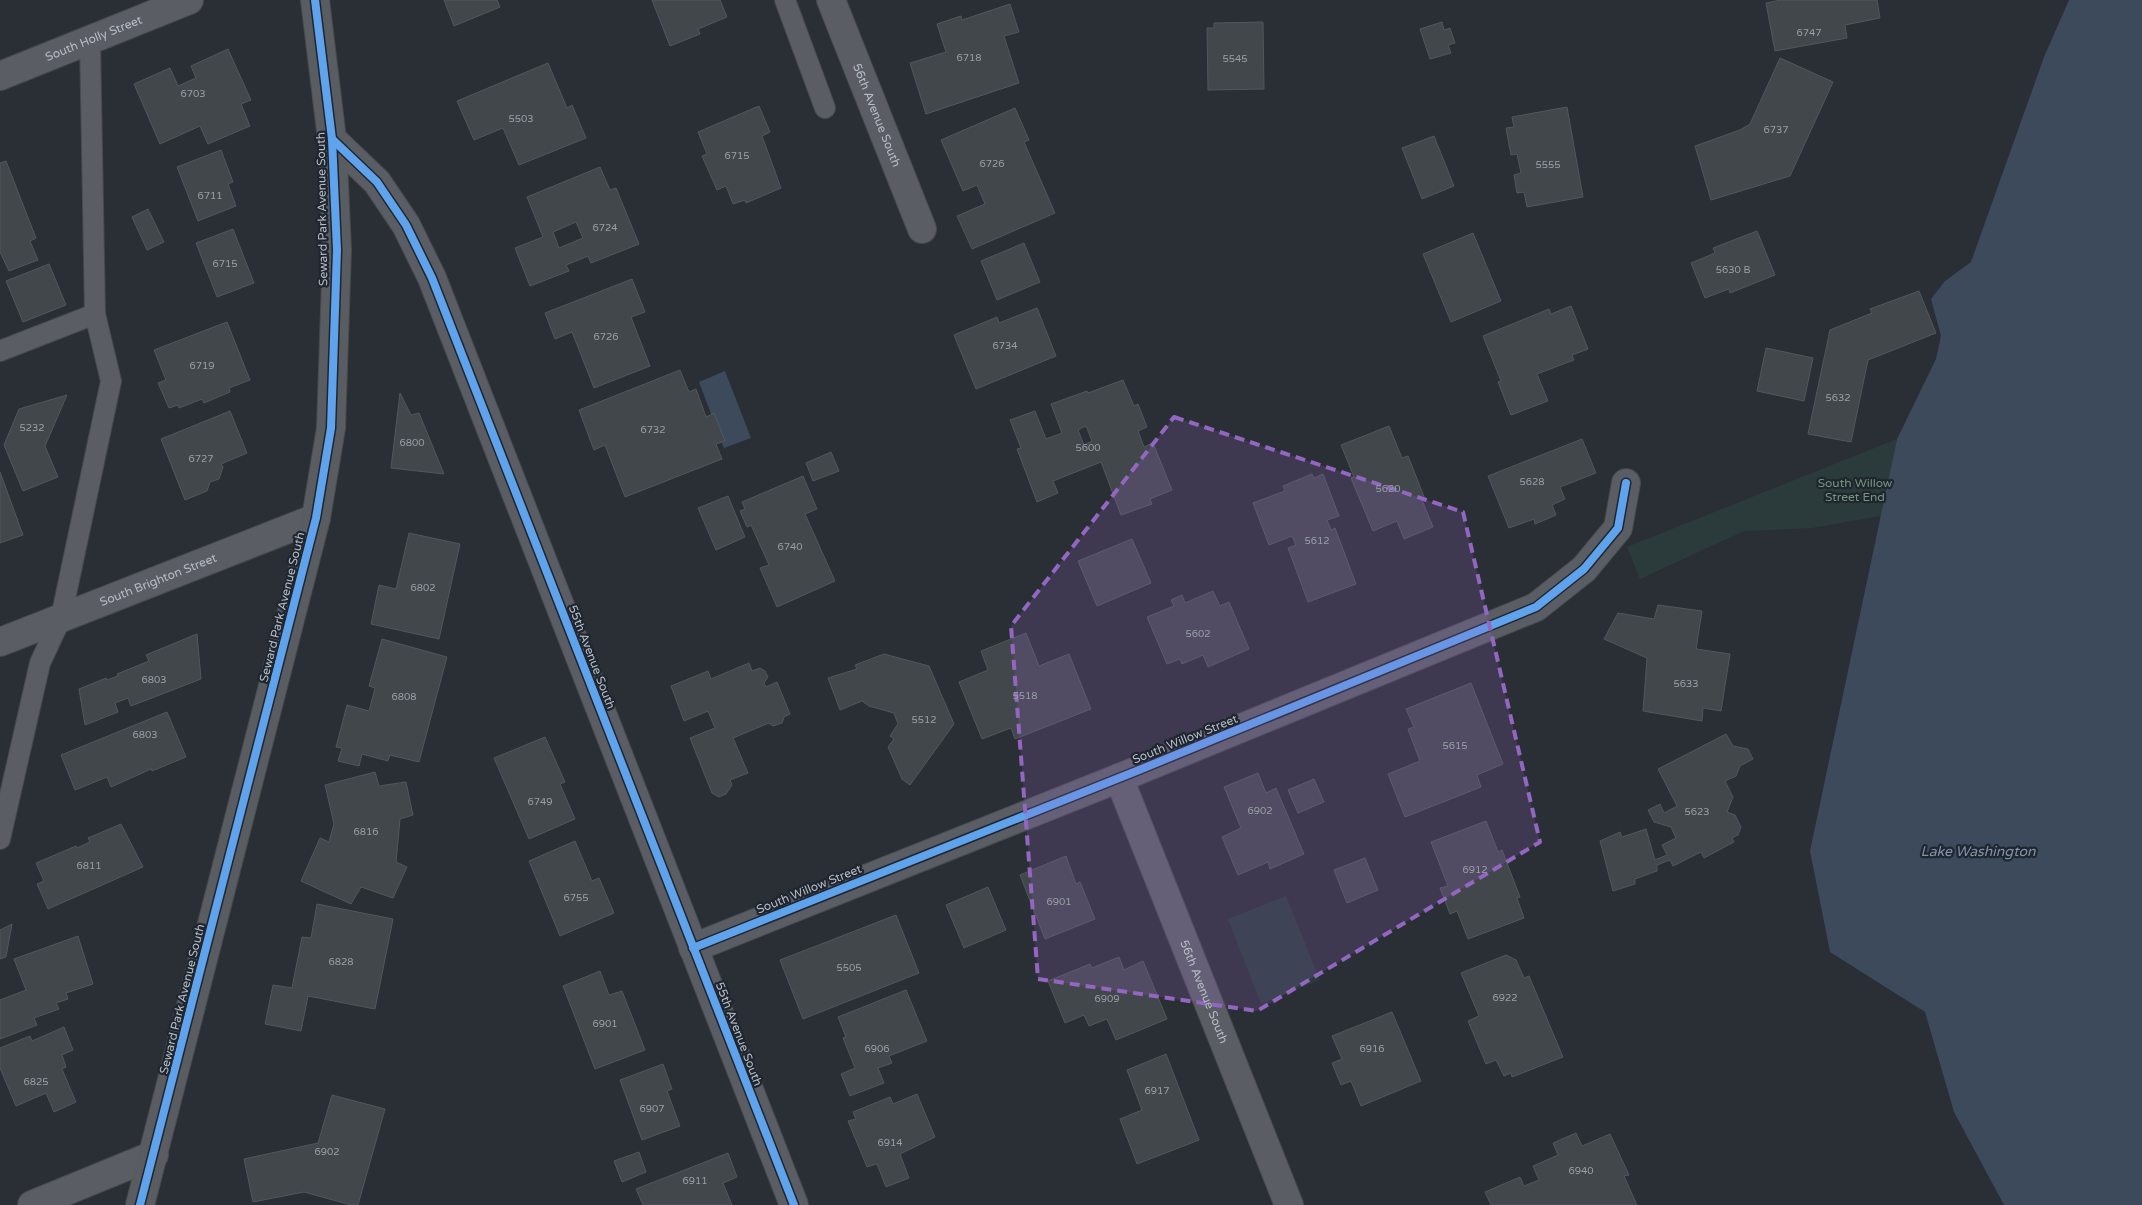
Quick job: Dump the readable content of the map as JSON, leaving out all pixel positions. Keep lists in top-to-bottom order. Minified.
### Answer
{"streets":{"main road":["Seward Park Avenue South"],"street":["South Holly Street","56th Avenue South","South Brighton Street","55th Avenue South","South Willow Street"]},"crossings":[["56th Avenue South","South Willow Street"],["Seward Park Avenue South","South Brighton Street"],["Seward Park Avenue South","55th Avenue South"],["55th Avenue South","South Willow Street"]],"water":["Lake Washington"],"parks":["South Willow Street End"],"house_numbers":["6747","6718","5545","6703","5503","6737","6715","6726","5555","6711","6724","6715","5630 B","6726","6734","6719","5632","5232","6732","6800","5600","6727","5628","5620","5612","6740","6802","5602","6803","5633","5518","6808","5512","6803","5615","6749","6902","5623","6816","6811","6912","6755","6901","6828","5505","6922","6909","6901","6906","6916","6825","6917","6907","6914","6902","6940","6911"]}
